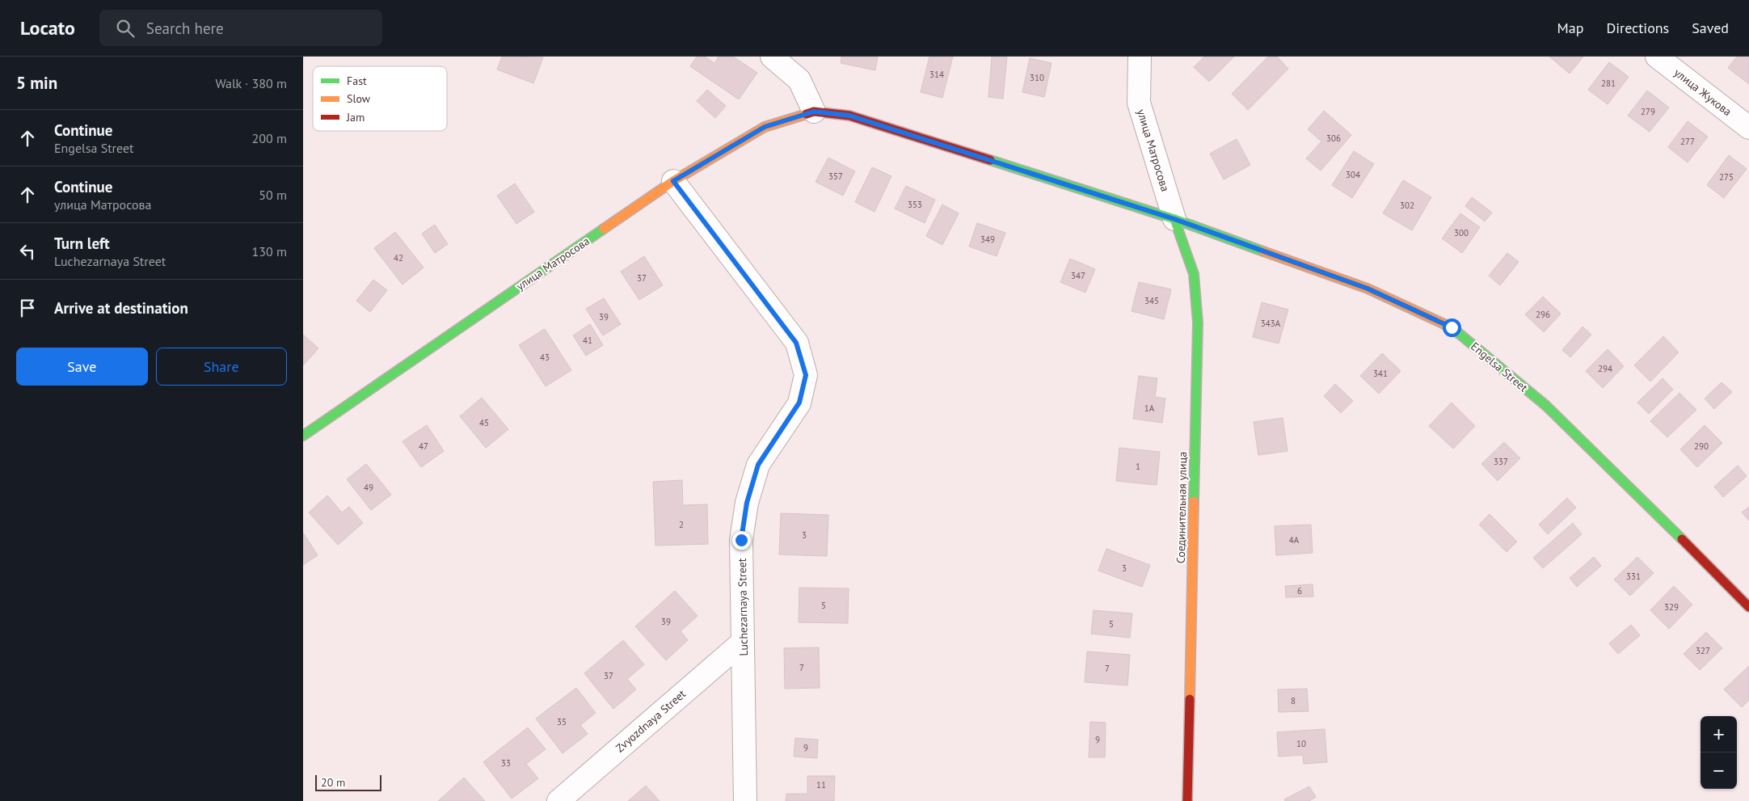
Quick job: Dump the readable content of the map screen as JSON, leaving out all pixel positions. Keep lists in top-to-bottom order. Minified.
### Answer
{"streets":{"street":["улица Жукова","улица Матросова","Engelsa Street","Соединительная улица","Luchezarnaya Street","Zvyozdnaya Street"]},"crossings":[["улица Матросова","Engelsa Street"],["улица Матросова","Соединительная улица"],["улица Матросова","Luchezarnaya Street"],["Engelsa Street","Соединительная улица"],["Luchezarnaya Street","Zvyozdnaya Street"]],"house_numbers":["314","310","281","279","306","277","304","357","275","353","302","300","349","42","347","37","345","296","39","343А","41","43","294","341","1А","45","47","290","337","1","49","2","3","4А","3","331","6","5","329","39","5","327","7","7","37","8","35","9","10","9","33","11"],"legend":["Fast","Slow","Jam"],"scale_bar":"20 m","page":{"header":"Locato","search":"Search here","nav":["Map","Directions","Saved"],"heading":["5 min","Walk · 380 m"],"list":[["Continue","Engelsa Street","200 m"],["Continue","улица Матросова","50 m"],["Turn left","Luchezarnaya Street","130 m"],"Arrive at destination"],"buttons":["Save","Share"],"map_buttons":["+","−"],"scale":"20 m"}}
